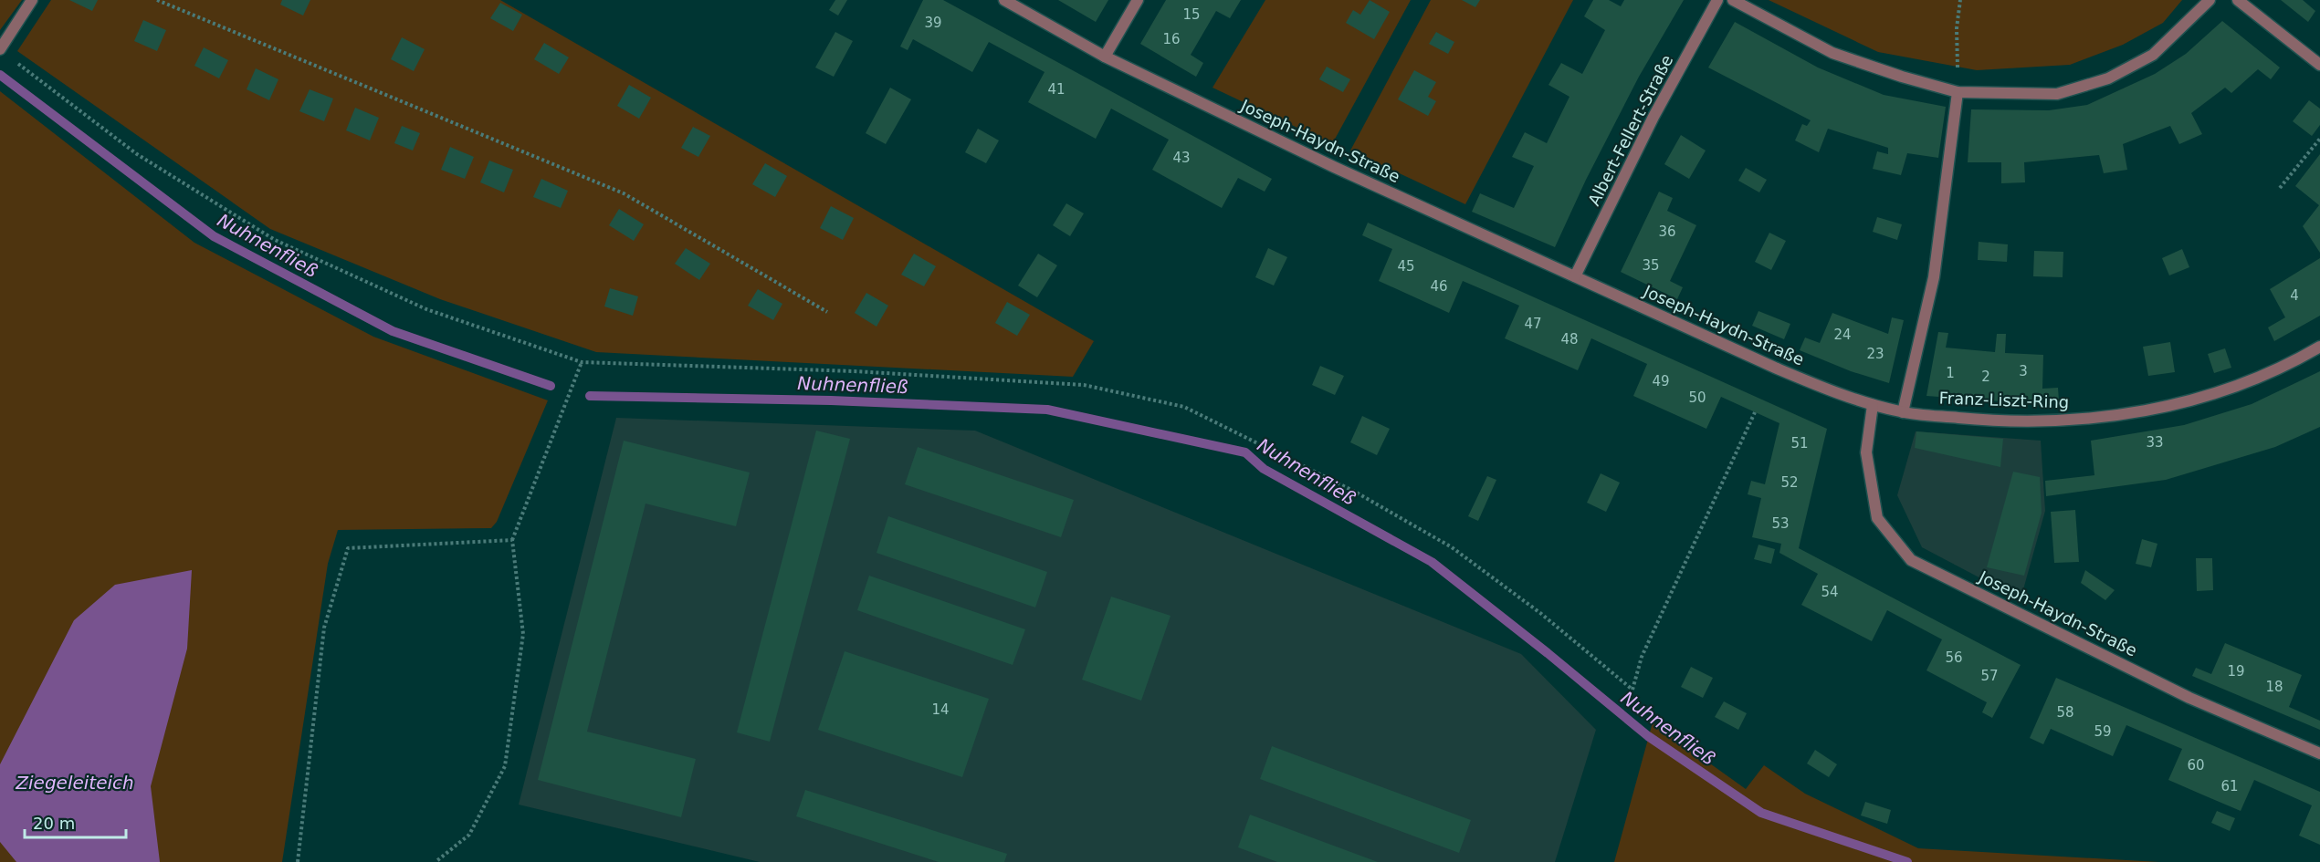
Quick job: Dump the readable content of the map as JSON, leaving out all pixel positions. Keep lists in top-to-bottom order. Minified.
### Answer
{"streets":{"street":["Albert-Fellert-Straße","Joseph-Haydn-Straße","Franz-Liszt-Ring"]},"crossings":[["Albert-Fellert-Straße","Joseph-Haydn-Straße"],["Joseph-Haydn-Straße","Franz-Liszt-Ring"]],"water":["Nuhnenfließ","Ziegeleiteich"],"house_numbers":["15","39","16","41","43","36","35","45","46","4","47","24","48","23","3","1","2","49","50","33","51","52","53","54","56","19","57","18","14","58","59","60","61"],"scale_bar":"20 m"}
